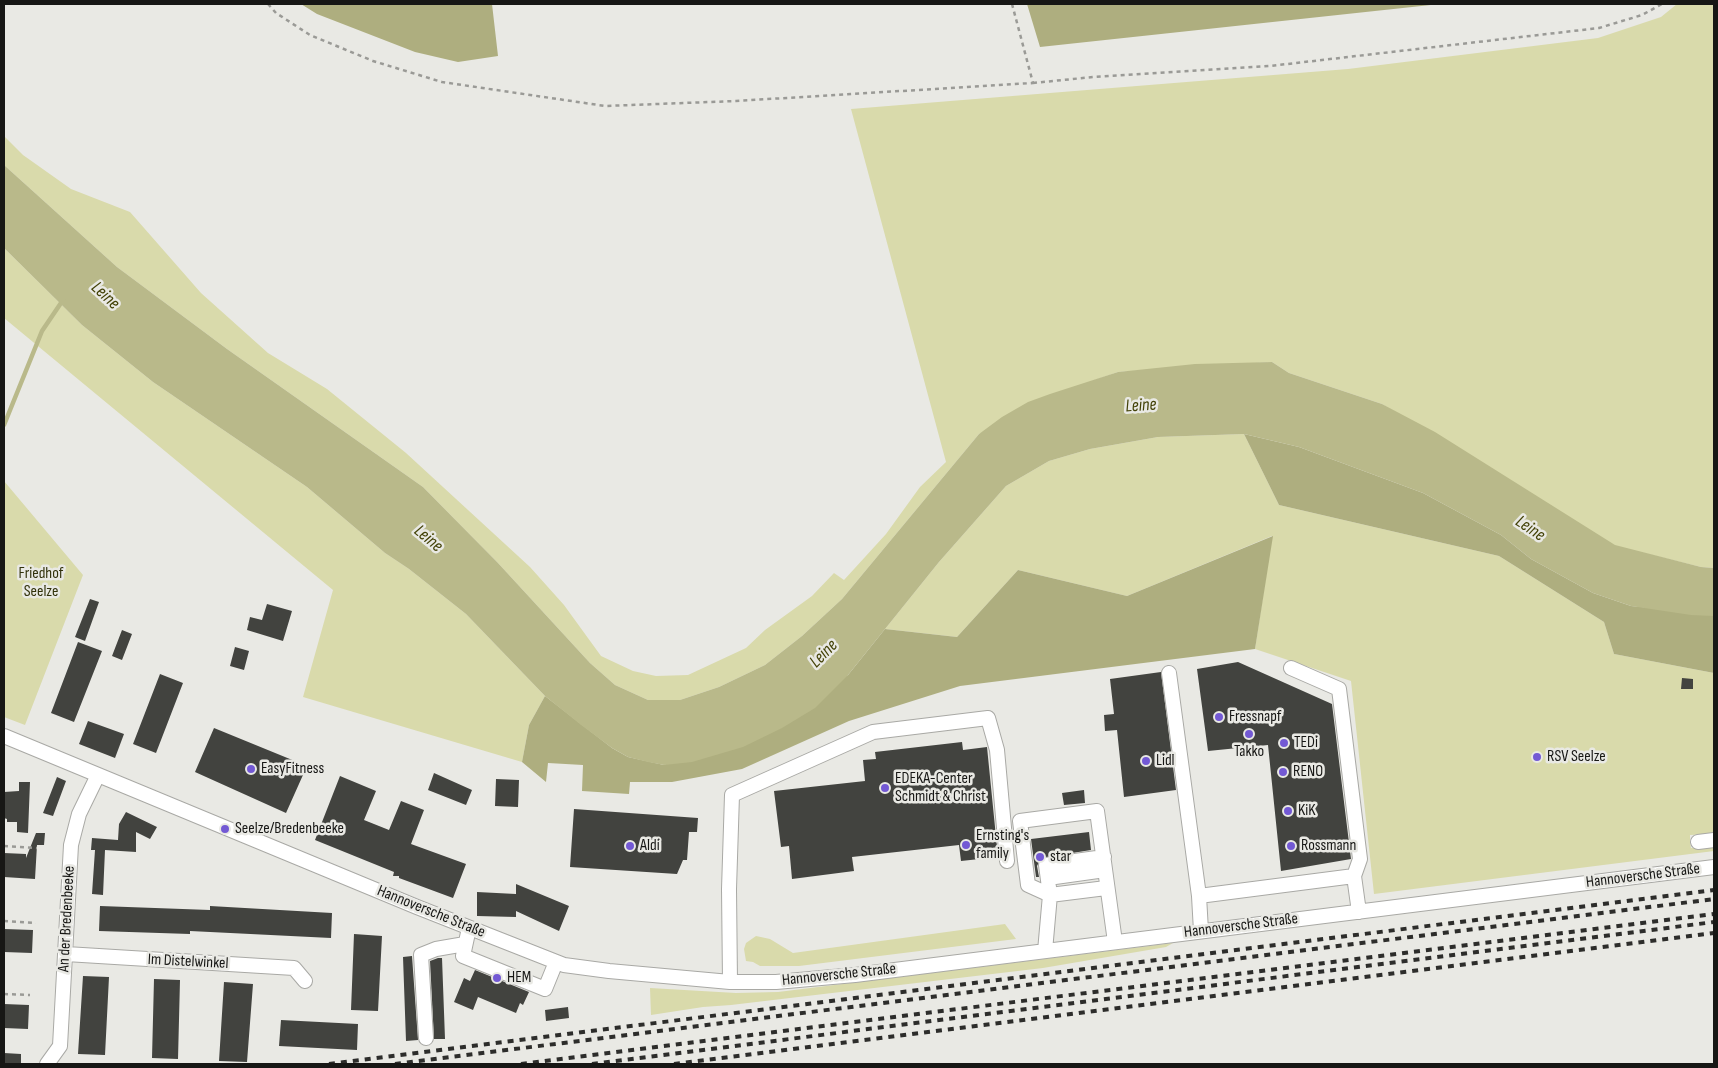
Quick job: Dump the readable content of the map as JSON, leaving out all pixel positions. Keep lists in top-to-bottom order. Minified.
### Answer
{"streets":{"street":["Hannoversche Straße","An der Bredenbeeke","Im Distelwinkel"]},"crossings":[["Hannoversche Straße","An der Bredenbeeke"],["An der Bredenbeeke","Im Distelwinkel"]],"water":["Leine"],"parks":["Friedhof Seelze"],"places":["Fressnapf","Takko","TEDi","RSV Seelze","Lidl","EasyFitness","RENO","EDEKA-Center Schmidt & Christ","KiK","Seelze/Bredenbeeke","Ernsting's family","Aldi","Rossmann","star","HEM"]}
